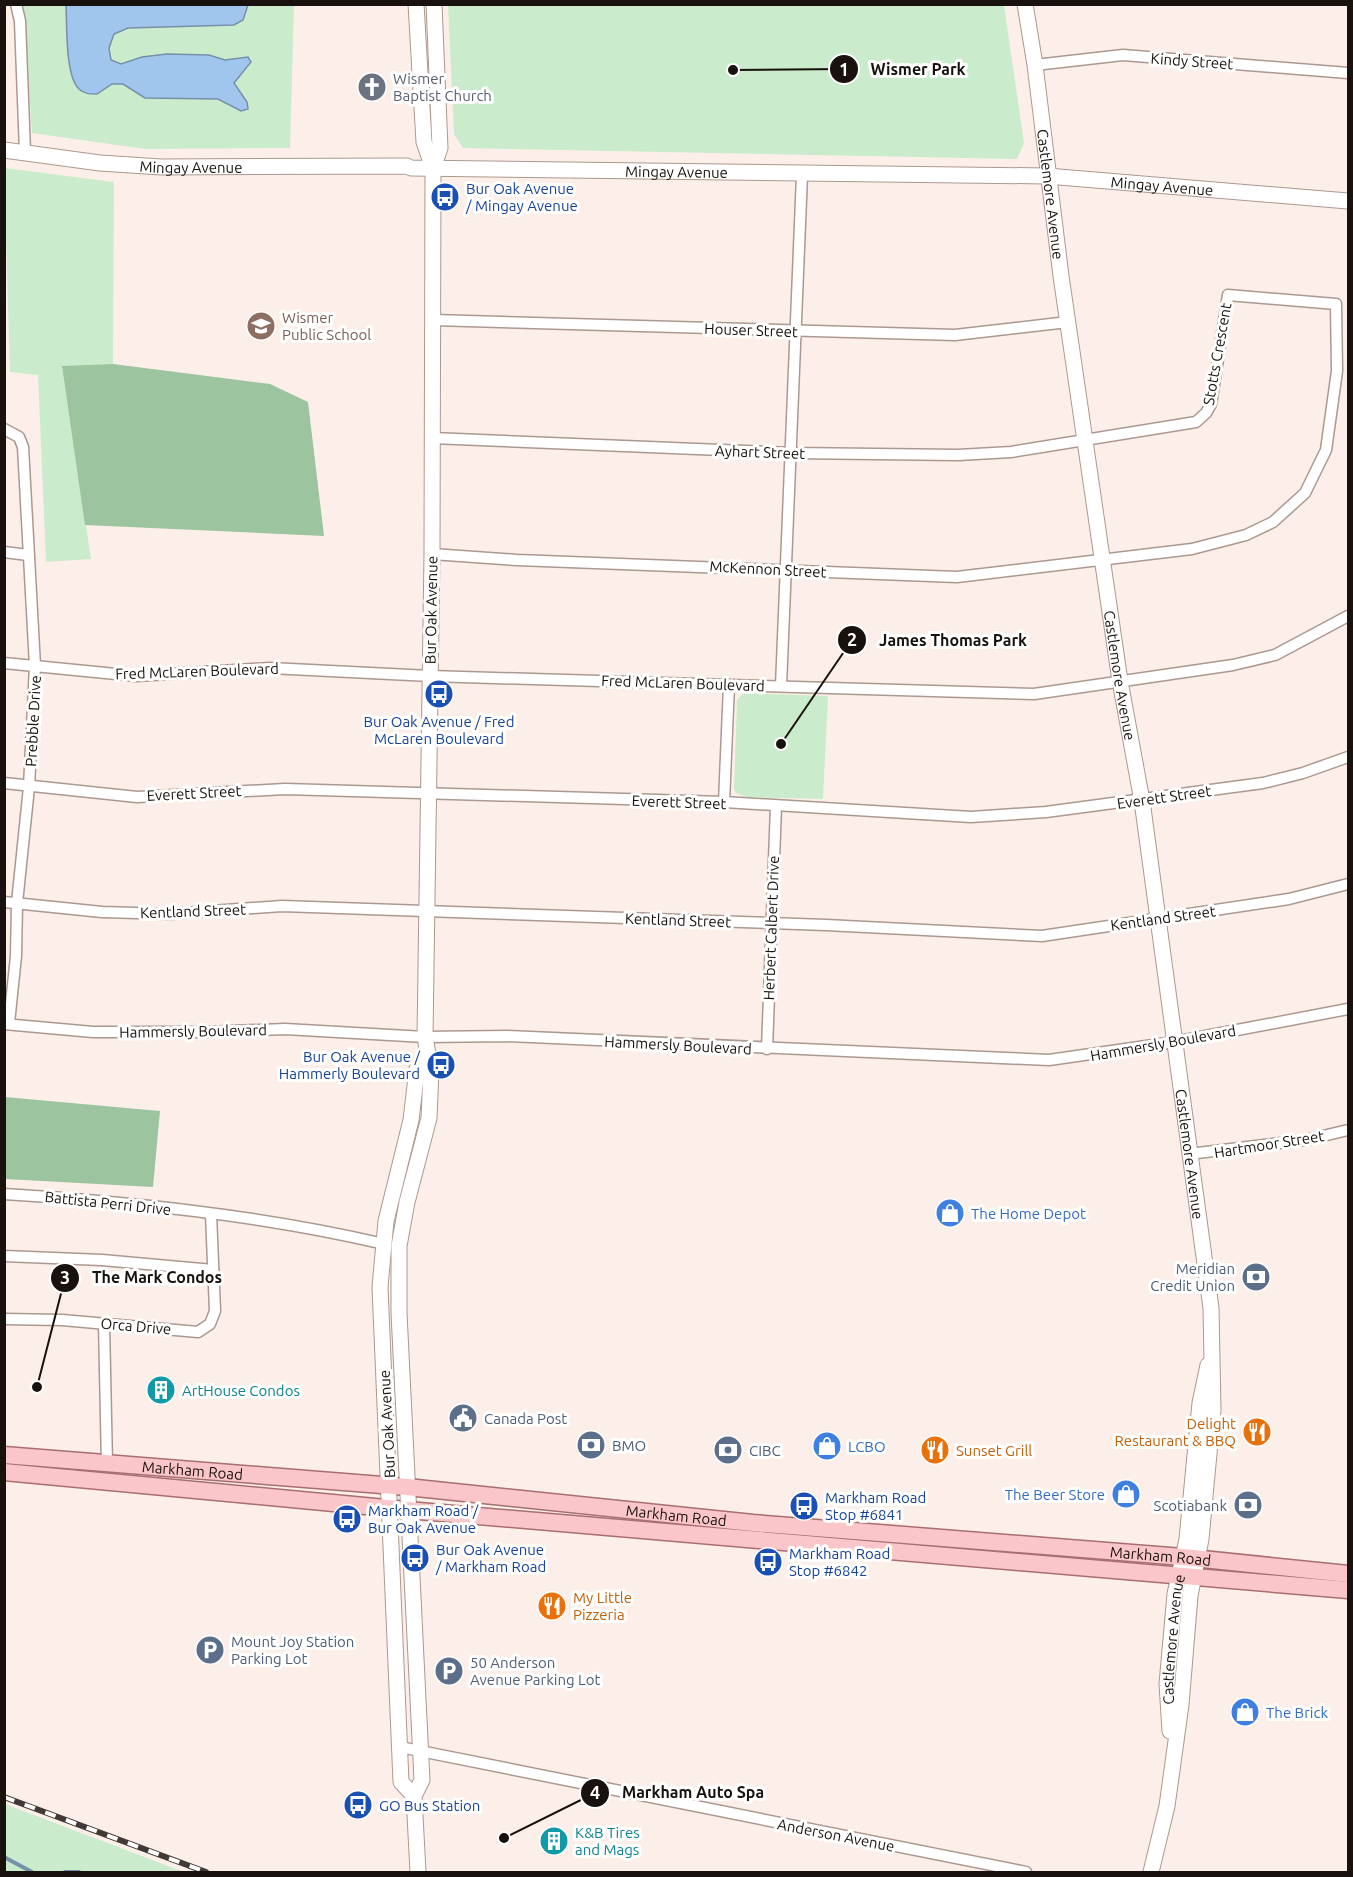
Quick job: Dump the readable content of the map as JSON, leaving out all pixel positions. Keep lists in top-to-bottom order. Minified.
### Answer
{"streets":{"main road":["Markham Road"],"street":["Kindy Street","Mingay Avenue","Castlemore Avenue","Houser Street","Stotts Crescent","Ayhart Street","McKennon Street","Bur Oak Avenue","Fred McLaren Boulevard","Prebble Drive","Everett Street","Kentland Street","Herbert Calbert Drive","Hammersly Boulevard","Hartmoor Street","Battista Perri Drive","Orca Drive","Anderson Avenue"]},"crossings":[["Kindy Street","Castlemore Avenue"],["Mingay Avenue","Castlemore Avenue"],["Mingay Avenue","Bur Oak Avenue"],["Castlemore Avenue","Houser Street"],["Castlemore Avenue","Stotts Crescent"],["Castlemore Avenue","Ayhart Street"],["Castlemore Avenue","McKennon Street"],["Castlemore Avenue","Fred McLaren Boulevard"],["Castlemore Avenue","Everett Street"],["Castlemore Avenue","Kentland Street"],["Castlemore Avenue","Hammersly Boulevard"],["Castlemore Avenue","Hartmoor Street"],["Castlemore Avenue","Markham Road"],["Houser Street","Bur Oak Avenue"],["Stotts Crescent","Ayhart Street"],["Stotts Crescent","McKennon Street"],["Ayhart Street","Bur Oak Avenue"],["McKennon Street","Bur Oak Avenue"],["Bur Oak Avenue","Fred McLaren Boulevard"],["Bur Oak Avenue","Everett Street"],["Bur Oak Avenue","Kentland Street"],["Bur Oak Avenue","Hammersly Boulevard"],["Bur Oak Avenue","Battista Perri Drive"],["Bur Oak Avenue","Markham Road"],["Bur Oak Avenue","Anderson Avenue"],["Fred McLaren Boulevard","Prebble Drive"],["Prebble Drive","Everett Street"],["Prebble Drive","Kentland Street"],["Prebble Drive","Hammersly Boulevard"],["Everett Street","Herbert Calbert Drive"],["Kentland Street","Herbert Calbert Drive"],["Herbert Calbert Drive","Hammersly Boulevard"]],"places":{"other":["Wismer Park","James Thomas Park","The Mark Condos","Markham Auto Spa"],"church":["Wismer Baptist Church"],"bus stop":["Bur Oak Avenue / Mingay Avenue","Bur Oak Avenue / Fred McLaren Boulevard","Bur Oak Avenue / Hammerly Boulevard","Markham Road Stop #6841","Markham Road / Bur Oak Avenue","Bur Oak Avenue / Markham Road","Markham Road Stop #6842","GO Bus Station"],"school or university":["Wismer Public School"],"shop":["The Home Depot","LCBO","The Beer Store","The Brick"],"bank":["Meridian Credit Union","BMO","CIBC","Scotiabank"],"building":["ArtHouse Condos","K&B Tires and Mags"],"public building":["Canada Post"],"restaurant":["Delight Restaurant & BBQ","Sunset Grill","My Little Pizzeria"],"parking":["Mount Joy Station Parking Lot","50 Anderson Avenue Parking Lot"]}}
